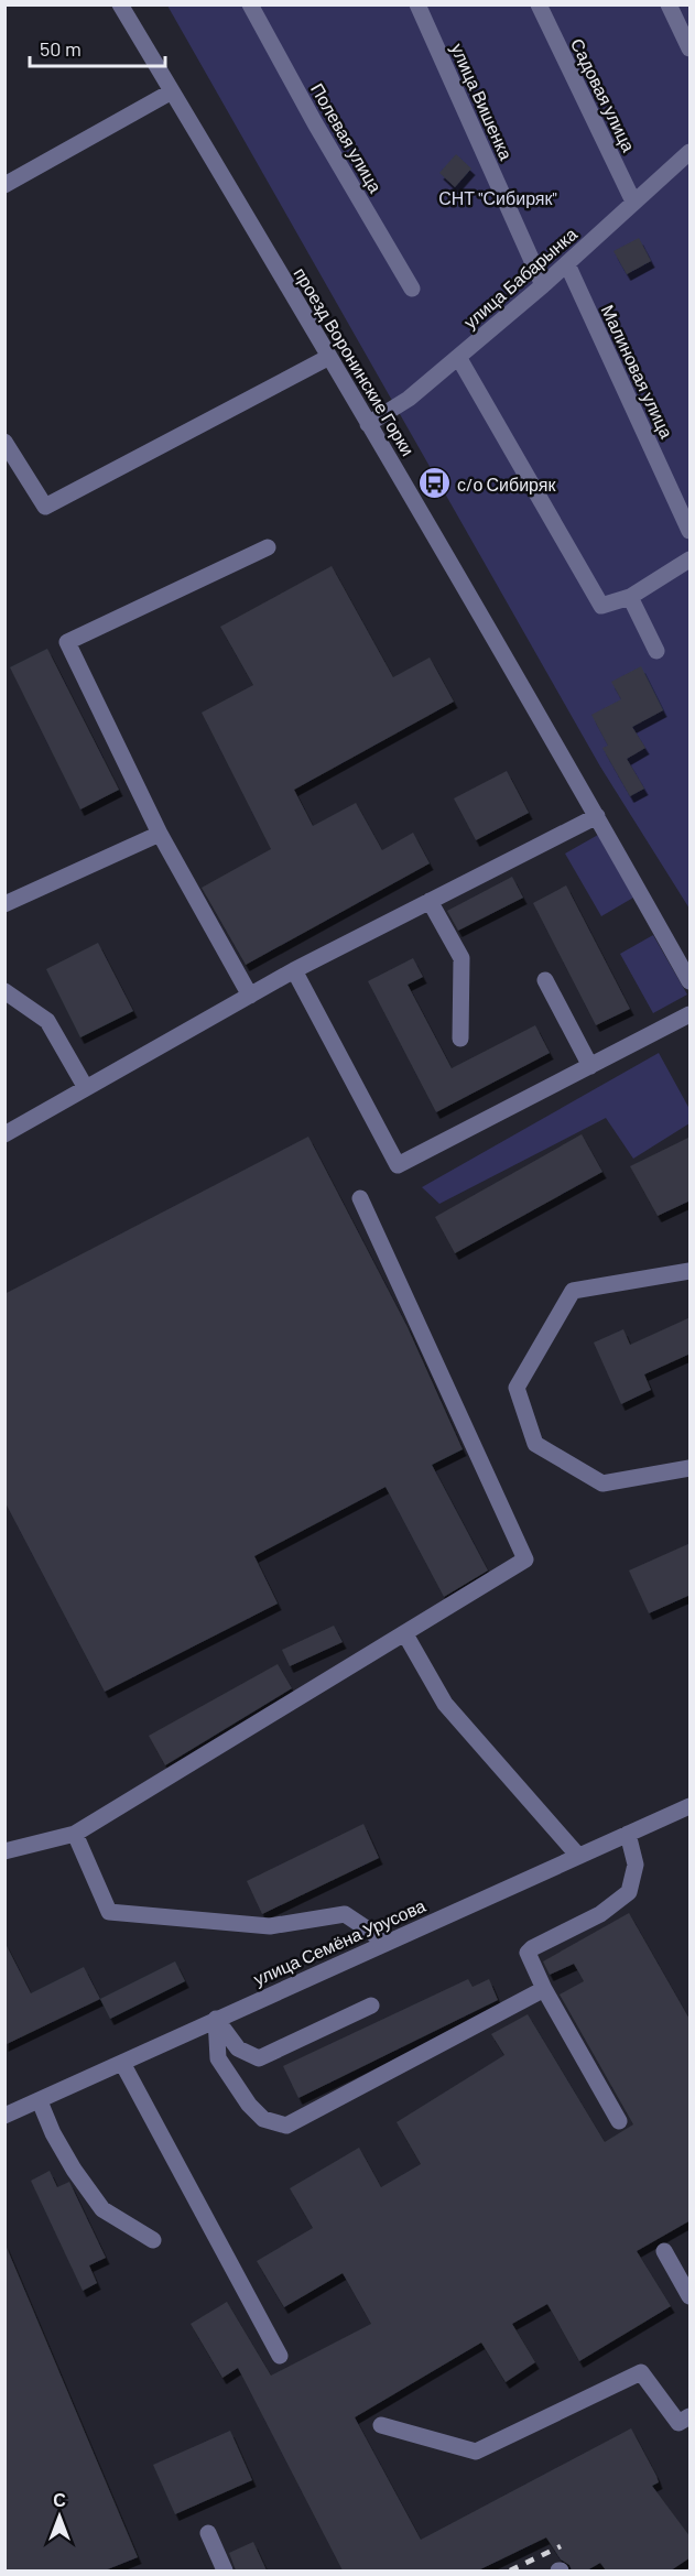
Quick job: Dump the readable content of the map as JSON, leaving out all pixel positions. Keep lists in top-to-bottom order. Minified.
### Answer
{"streets":{"street":["Садовая улица","улица Вишенка","Полевая улица","улица Бабарынка","проезд Воронинские Горки","Малиновая улица","улица Семёна Урусова"]},"crossings":[["Садовая улица","улица Бабарынка"],["улица Вишенка","улица Бабарынка"],["улица Бабарынка","проезд Воронинские Горки"],["улица Бабарынка","Малиновая улица"]],"parks":["СНТ \"Сибиряк\""],"places":{"bus stop":["с/о Сибиряк"]},"scale_bar":"50 m","north":"top"}
